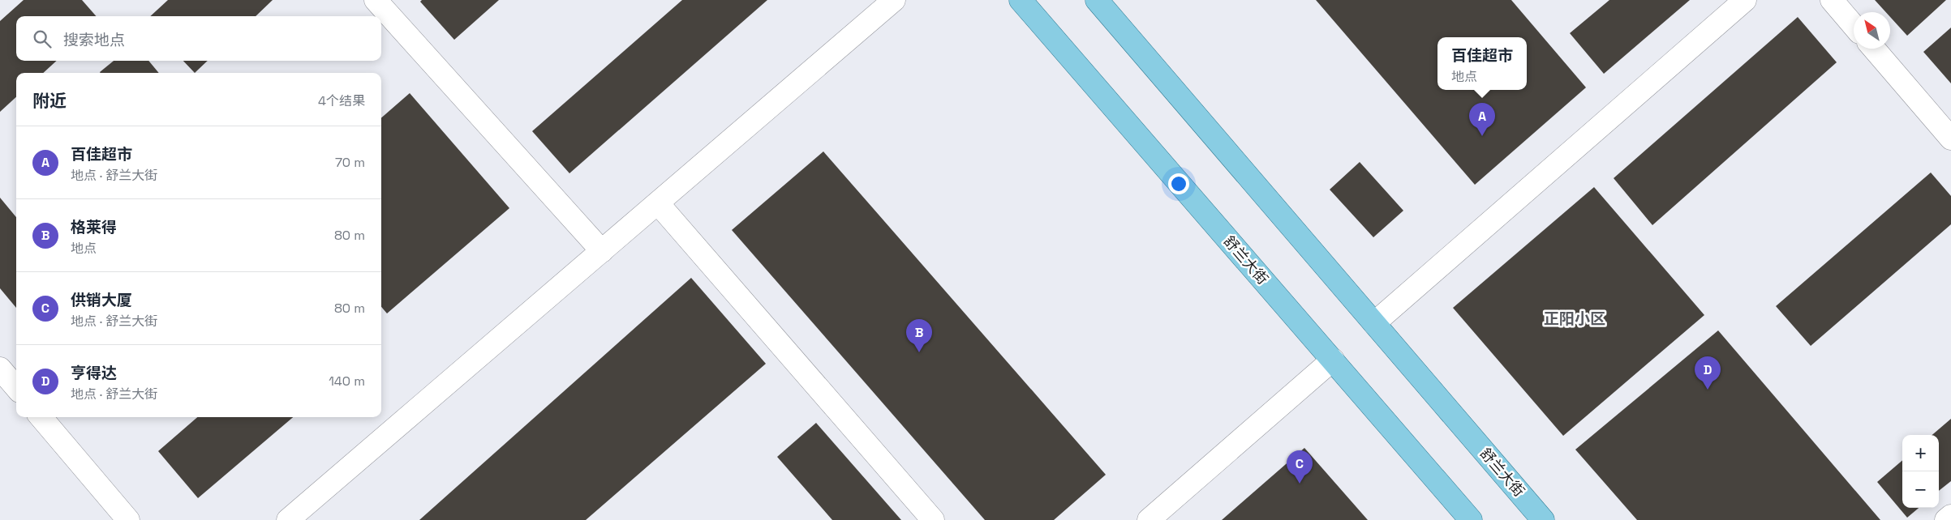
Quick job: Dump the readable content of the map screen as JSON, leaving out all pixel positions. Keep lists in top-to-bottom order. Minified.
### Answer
{"streets":{"main road":["舒兰大街"]},"districts":["正阳小区"],"north":"top left","page":{"search":"搜索地点","popup":["百佳超市","地点"],"heading":["附近","4个结果"],"pins":["A","B","D","C"],"list":[{"mark":"A","name":"百佳超市","note":"地点 · 舒兰大街","value":"70 m"},{"mark":"B","name":"格莱得","note":"地点","value":"80 m"},{"mark":"C","name":"供销大厦","note":"地点 · 舒兰大街","value":"80 m"},{"mark":"D","name":"亨得达","note":"地点 · 舒兰大街","value":"140 m"}],"map_buttons":["+","−"]}}
